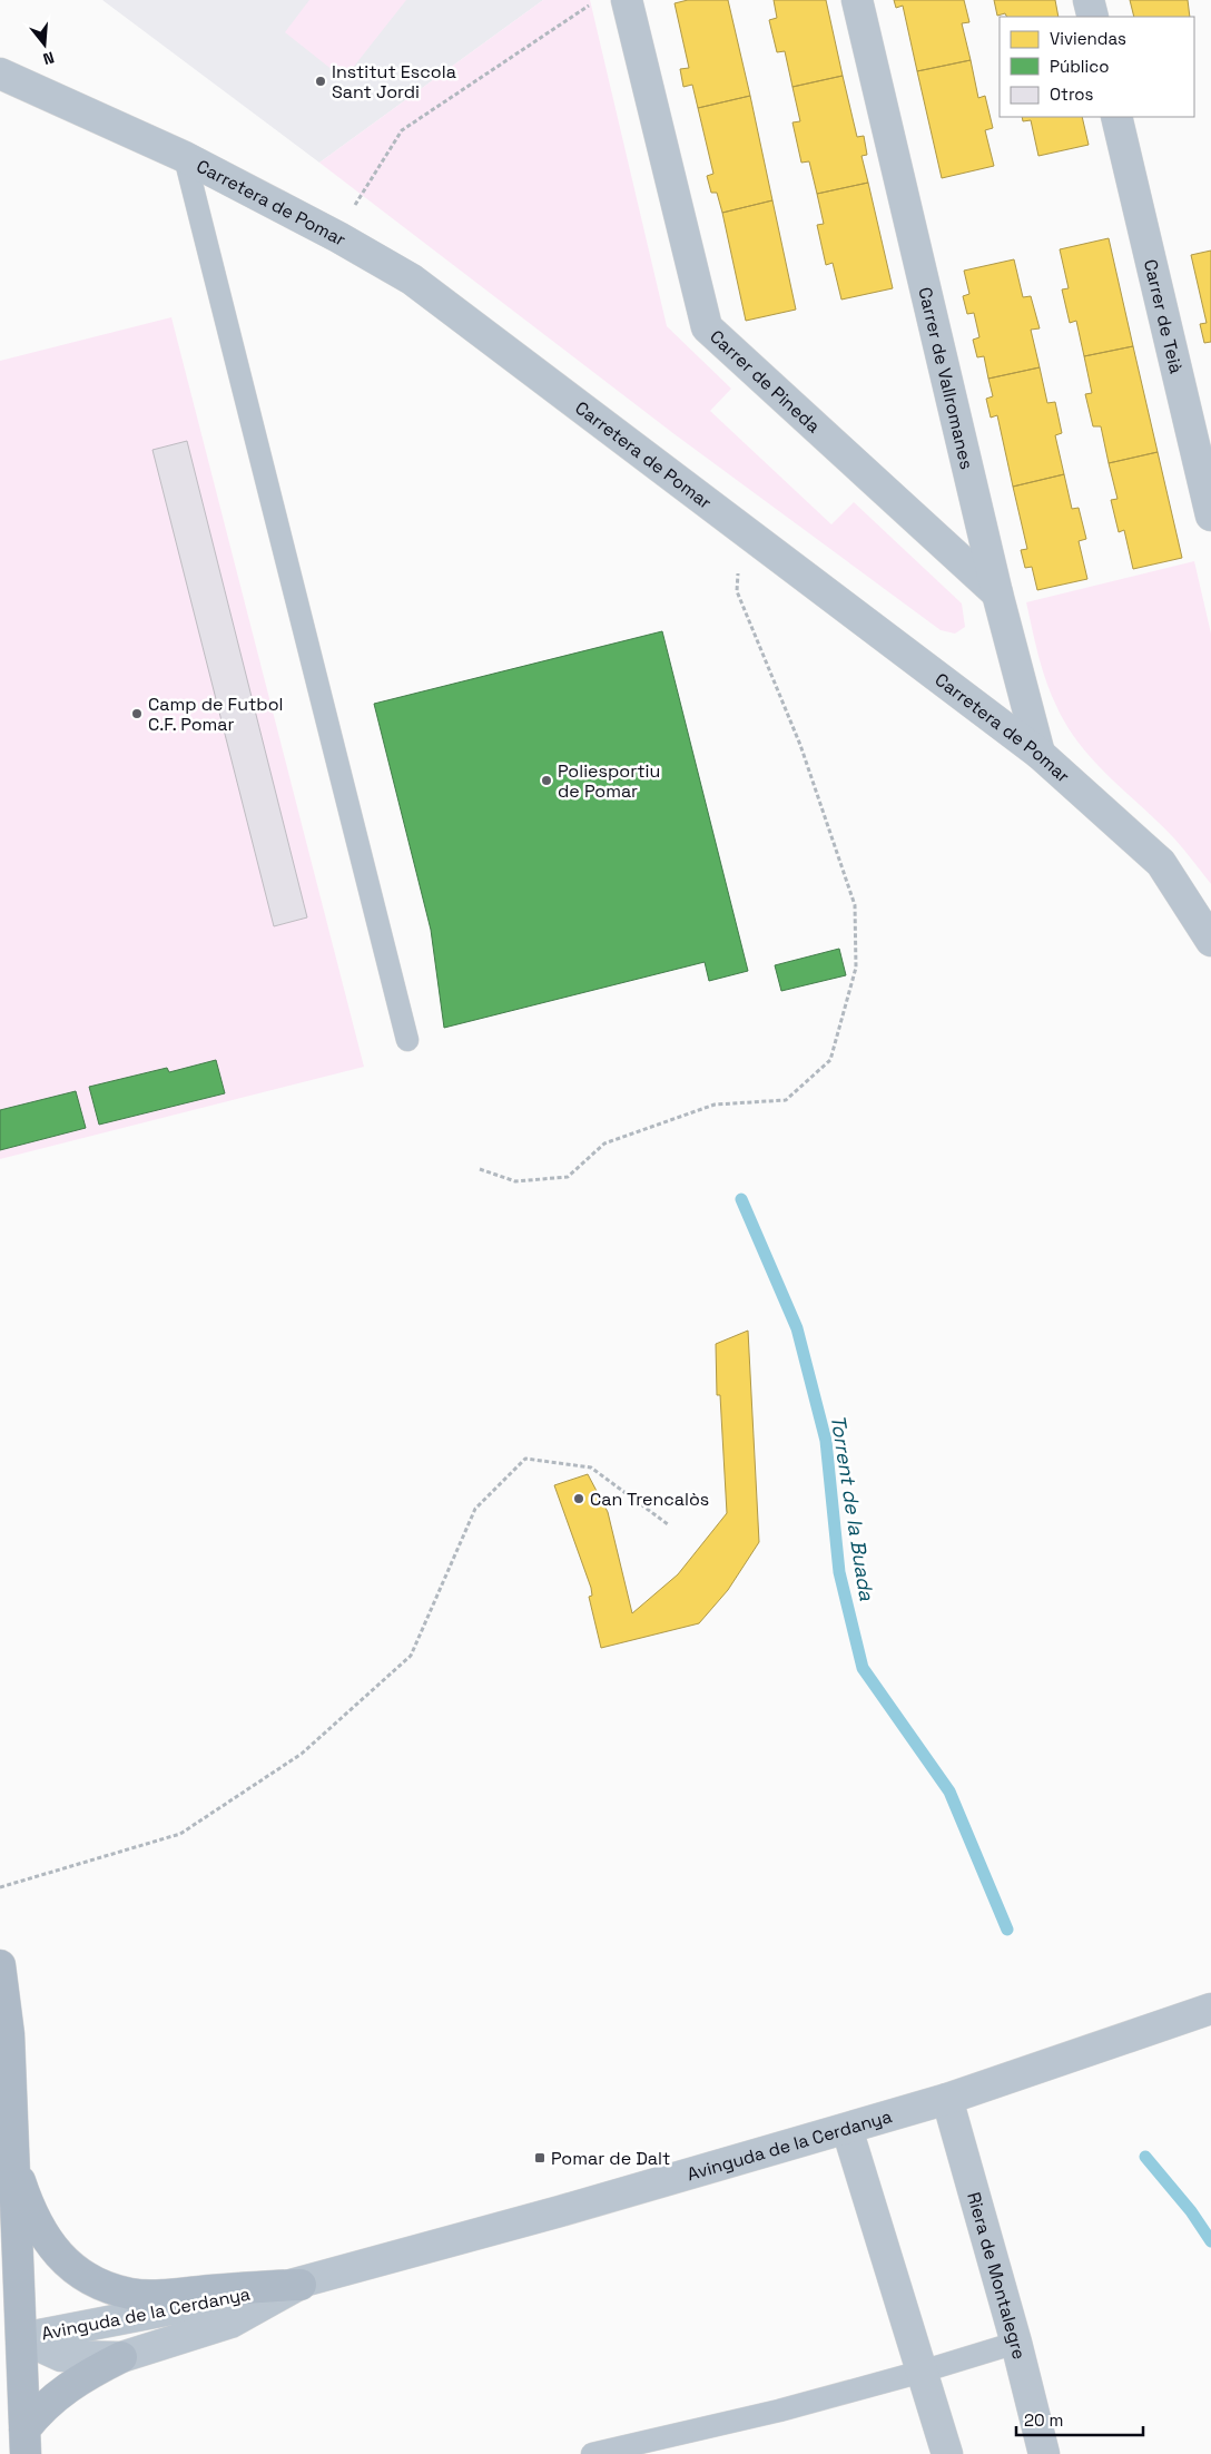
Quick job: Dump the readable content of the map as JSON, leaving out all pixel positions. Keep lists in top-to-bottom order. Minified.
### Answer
{"streets":{"street":["Carretera de Pomar","Carrer de Teià","Carrer de Vallromanes","Carrer de Pineda","Avinguda de la Cerdanya","Riera de Montalegre"]},"crossings":[["Carretera de Pomar","Carrer de Vallromanes"],["Carrer de Vallromanes","Carrer de Pineda"],["Avinguda de la Cerdanya","Riera de Montalegre"]],"water":["Torrent de la Buada"],"places":{"other":["Institut Escola Sant Jordi","Camp de Futbol C.F. Pomar","Poliesportiu de Pomar","Can Trencalòs"],"transit":["Pomar de Dalt"]},"legend":["Viviendas","Público","Otros"],"scale_bar":"20 m","north":"bottom"}
